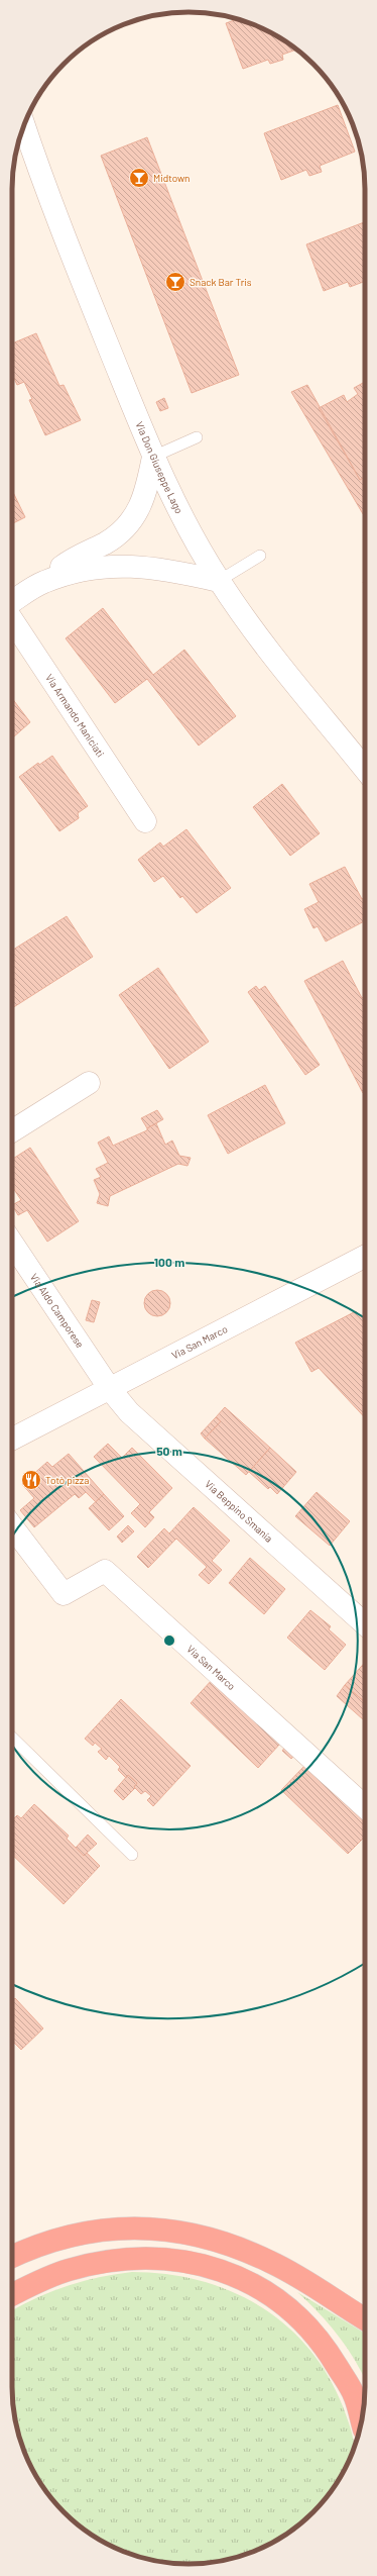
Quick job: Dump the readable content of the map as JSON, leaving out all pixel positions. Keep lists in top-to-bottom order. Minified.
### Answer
{"streets":{"street":["Via Don Giuseppe Lago","Via Armando Maniciati","Via Aldo Camporese","Via San Marco","Via Beppino Smania"]},"crossings":[["Via Aldo Camporese","Via San Marco"],["Via Aldo Camporese","Via Beppino Smania"],["Via San Marco","Via Beppino Smania"]],"places":{"bar":["Midtown","Snack Bar Tris"],"restaurant":["Totò pizza"]},"rings":["100 m","50 m"]}
